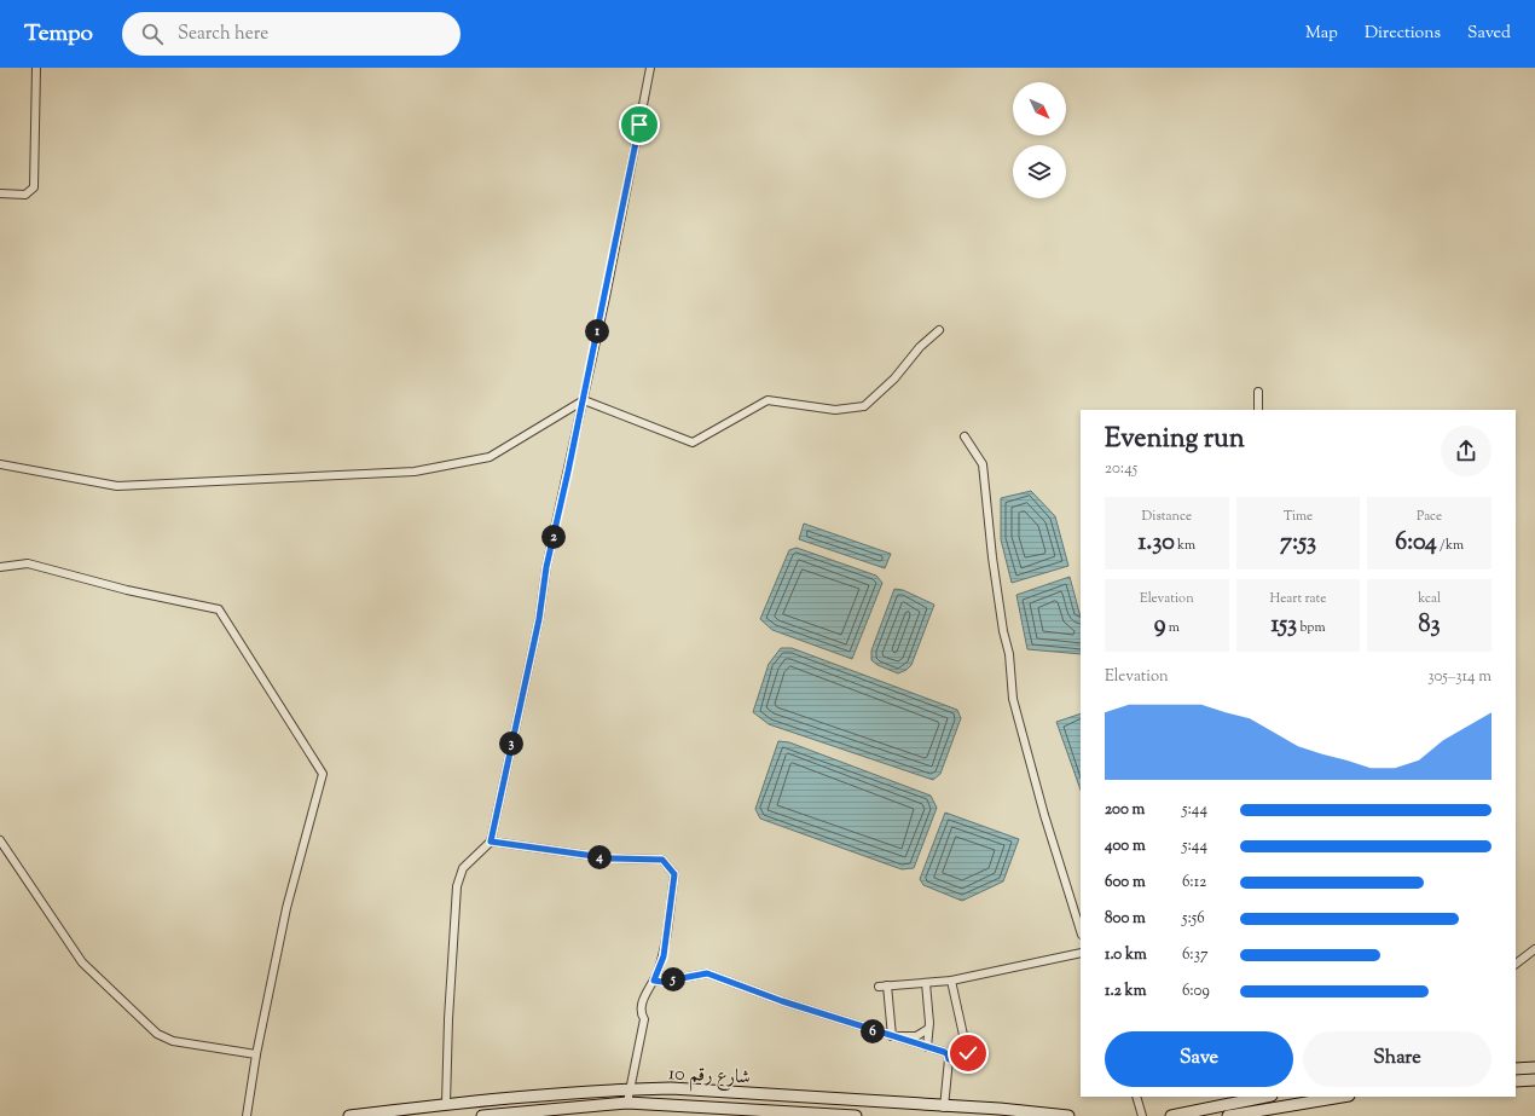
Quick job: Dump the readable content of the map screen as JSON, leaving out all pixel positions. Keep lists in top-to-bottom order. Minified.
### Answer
{"streets":{"main road":["شارع رقم 10"]},"north":"bottom right","page":{"header":"Tempo","search":"Search here","nav":["Map","Directions","Saved"],"pins":["1","2","3","4","5","6"],"heading":["Evening run","20:45"],"stats":[["Distance","1.30 km"],["Time","7:53"],["Pace","6:04 /km"],["Elevation","9 m"],["Heart rate","153 bpm"],["kcal","83"]],"chart":["Elevation","305–314 m"],"list":[{"name":"200 m","note":"5:44"},{"name":"400 m","note":"5:44"},{"name":"600 m","note":"6:12"},{"name":"800 m","note":"5:56"},{"name":"1.0 km","note":"6:37"},{"name":"1.2 km","note":"6:09"}],"buttons":["Save","Share"]}}
